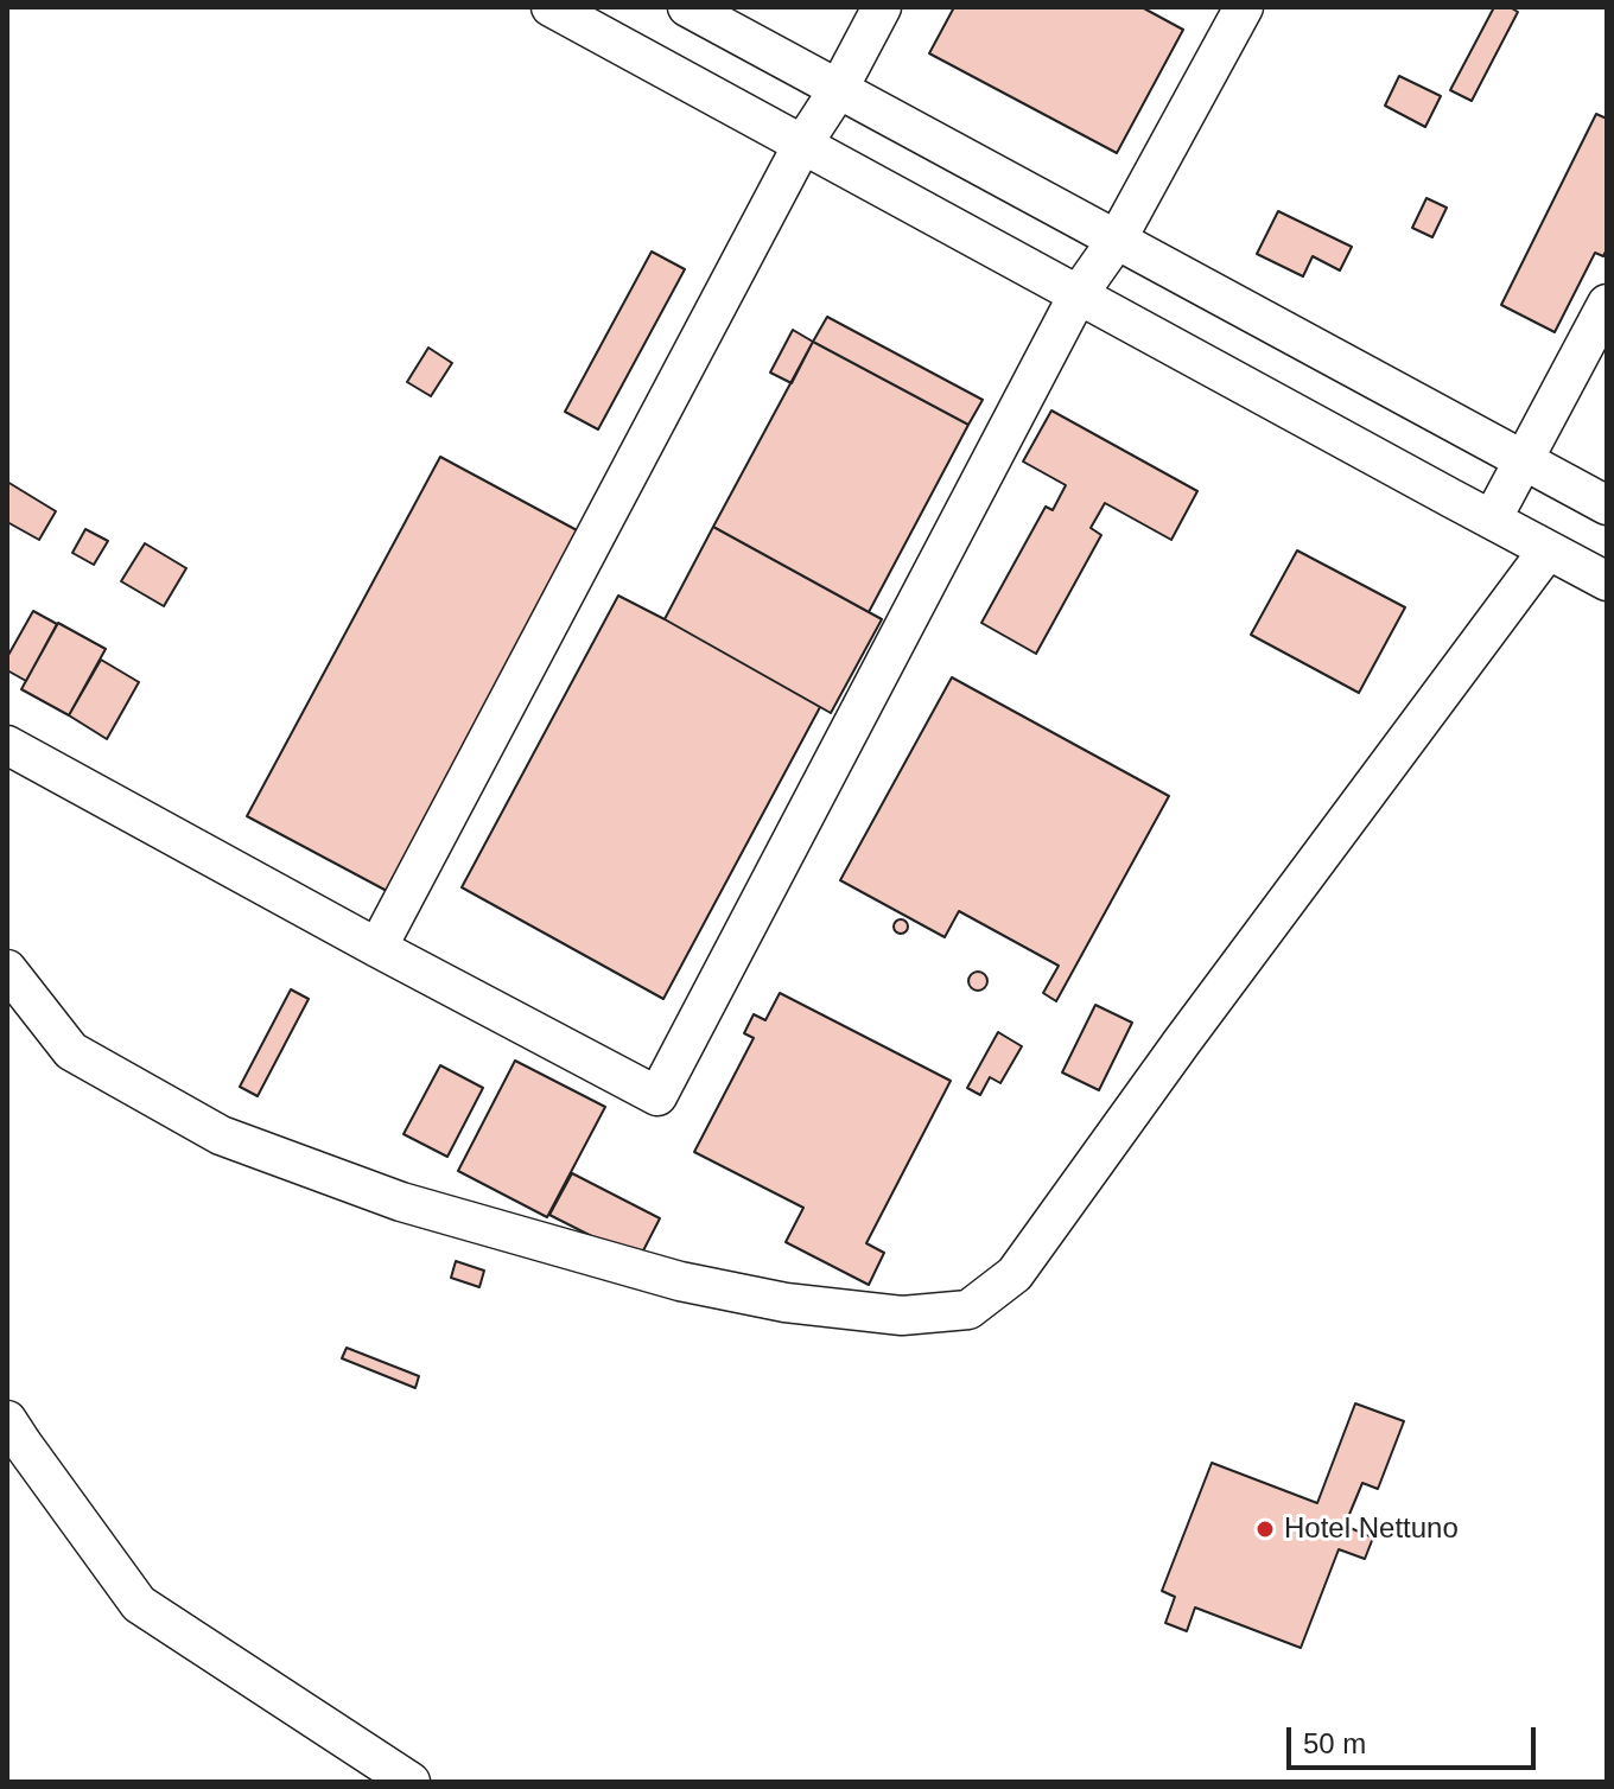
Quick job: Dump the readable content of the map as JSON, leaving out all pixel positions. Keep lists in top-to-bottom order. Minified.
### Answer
{"places":["Hotel Nettuno"],"scale_bar":"50 m"}
